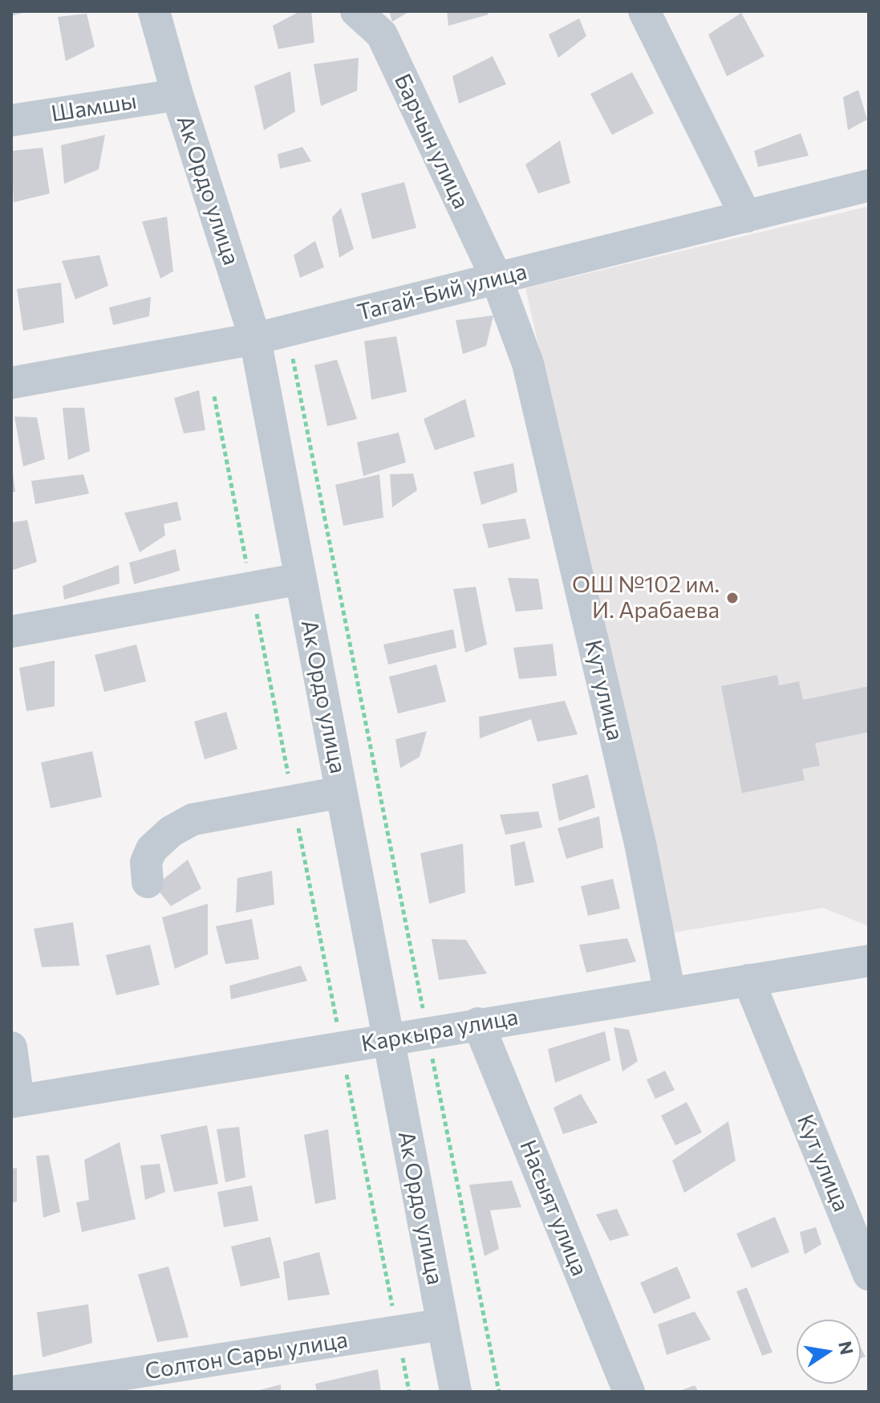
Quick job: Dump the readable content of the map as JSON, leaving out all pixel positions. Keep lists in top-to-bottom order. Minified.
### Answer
{"streets":{"street":["Шамшы","Барчын улица","Ак Ордо улица","Тагай-Бий улица","Кут улица","Каркыра улица","Насыят улица","Солтон Сары улица"]},"crossings":[["Шамшы","Ак Ордо улица"],["Барчын улица","Тагай-Бий улица"],["Барчын улица","Кут улица"],["Ак Ордо улица","Тагай-Бий улица"],["Ак Ордо улица","Каркыра улица"],["Ак Ордо улица","Солтон Сары улица"],["Тагай-Бий улица","Кут улица"],["Кут улица","Каркыра улица"],["Каркыра улица","Насыят улица"]],"places":["ОШ №102 им. И. Арабаева"],"north":"right"}
